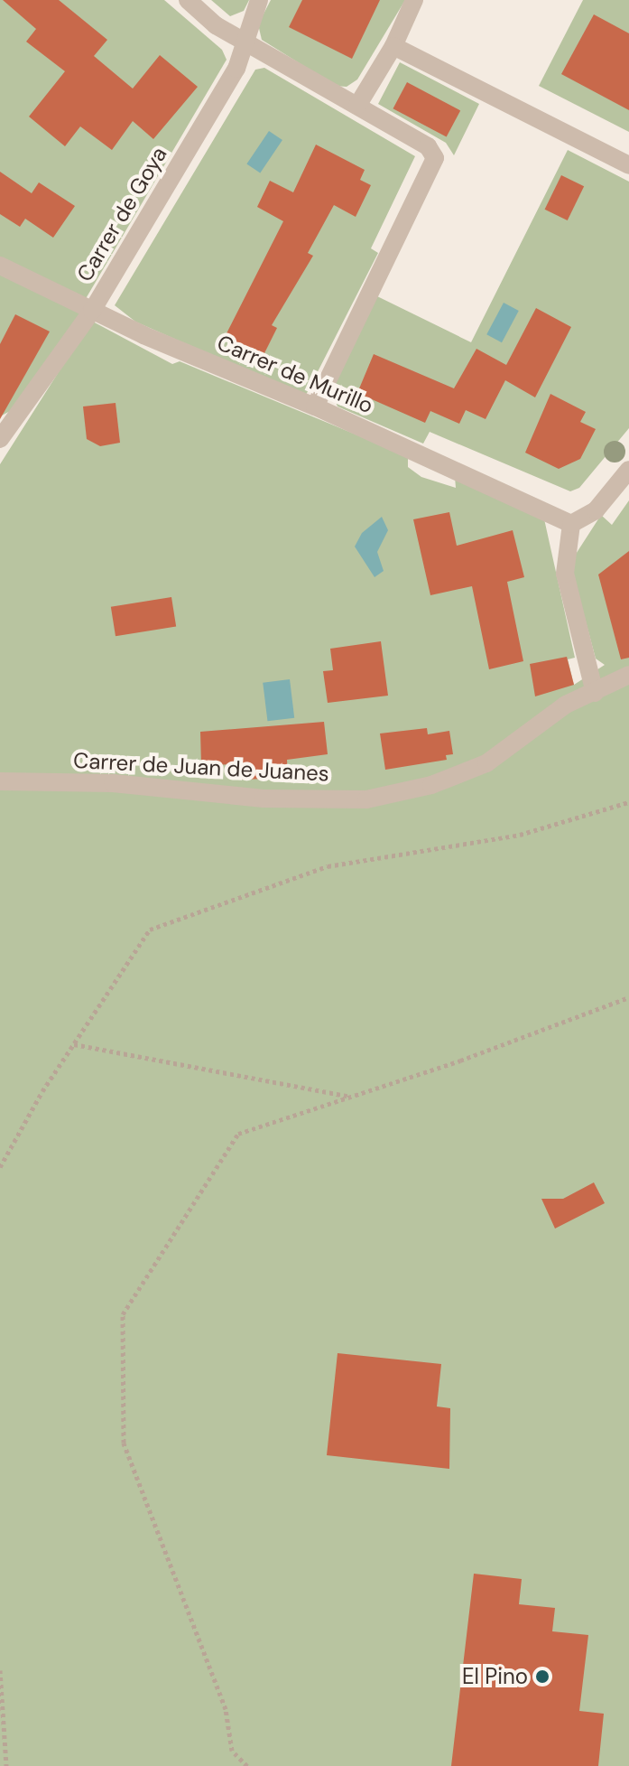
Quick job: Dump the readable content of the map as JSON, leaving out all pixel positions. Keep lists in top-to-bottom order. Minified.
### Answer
{"streets":{"street":["Carrer de Goya","Carrer de Murillo","Carrer de Juan de Juanes"]},"crossings":[["Carrer de Goya","Carrer de Murillo"]],"places":["El Pino"]}
